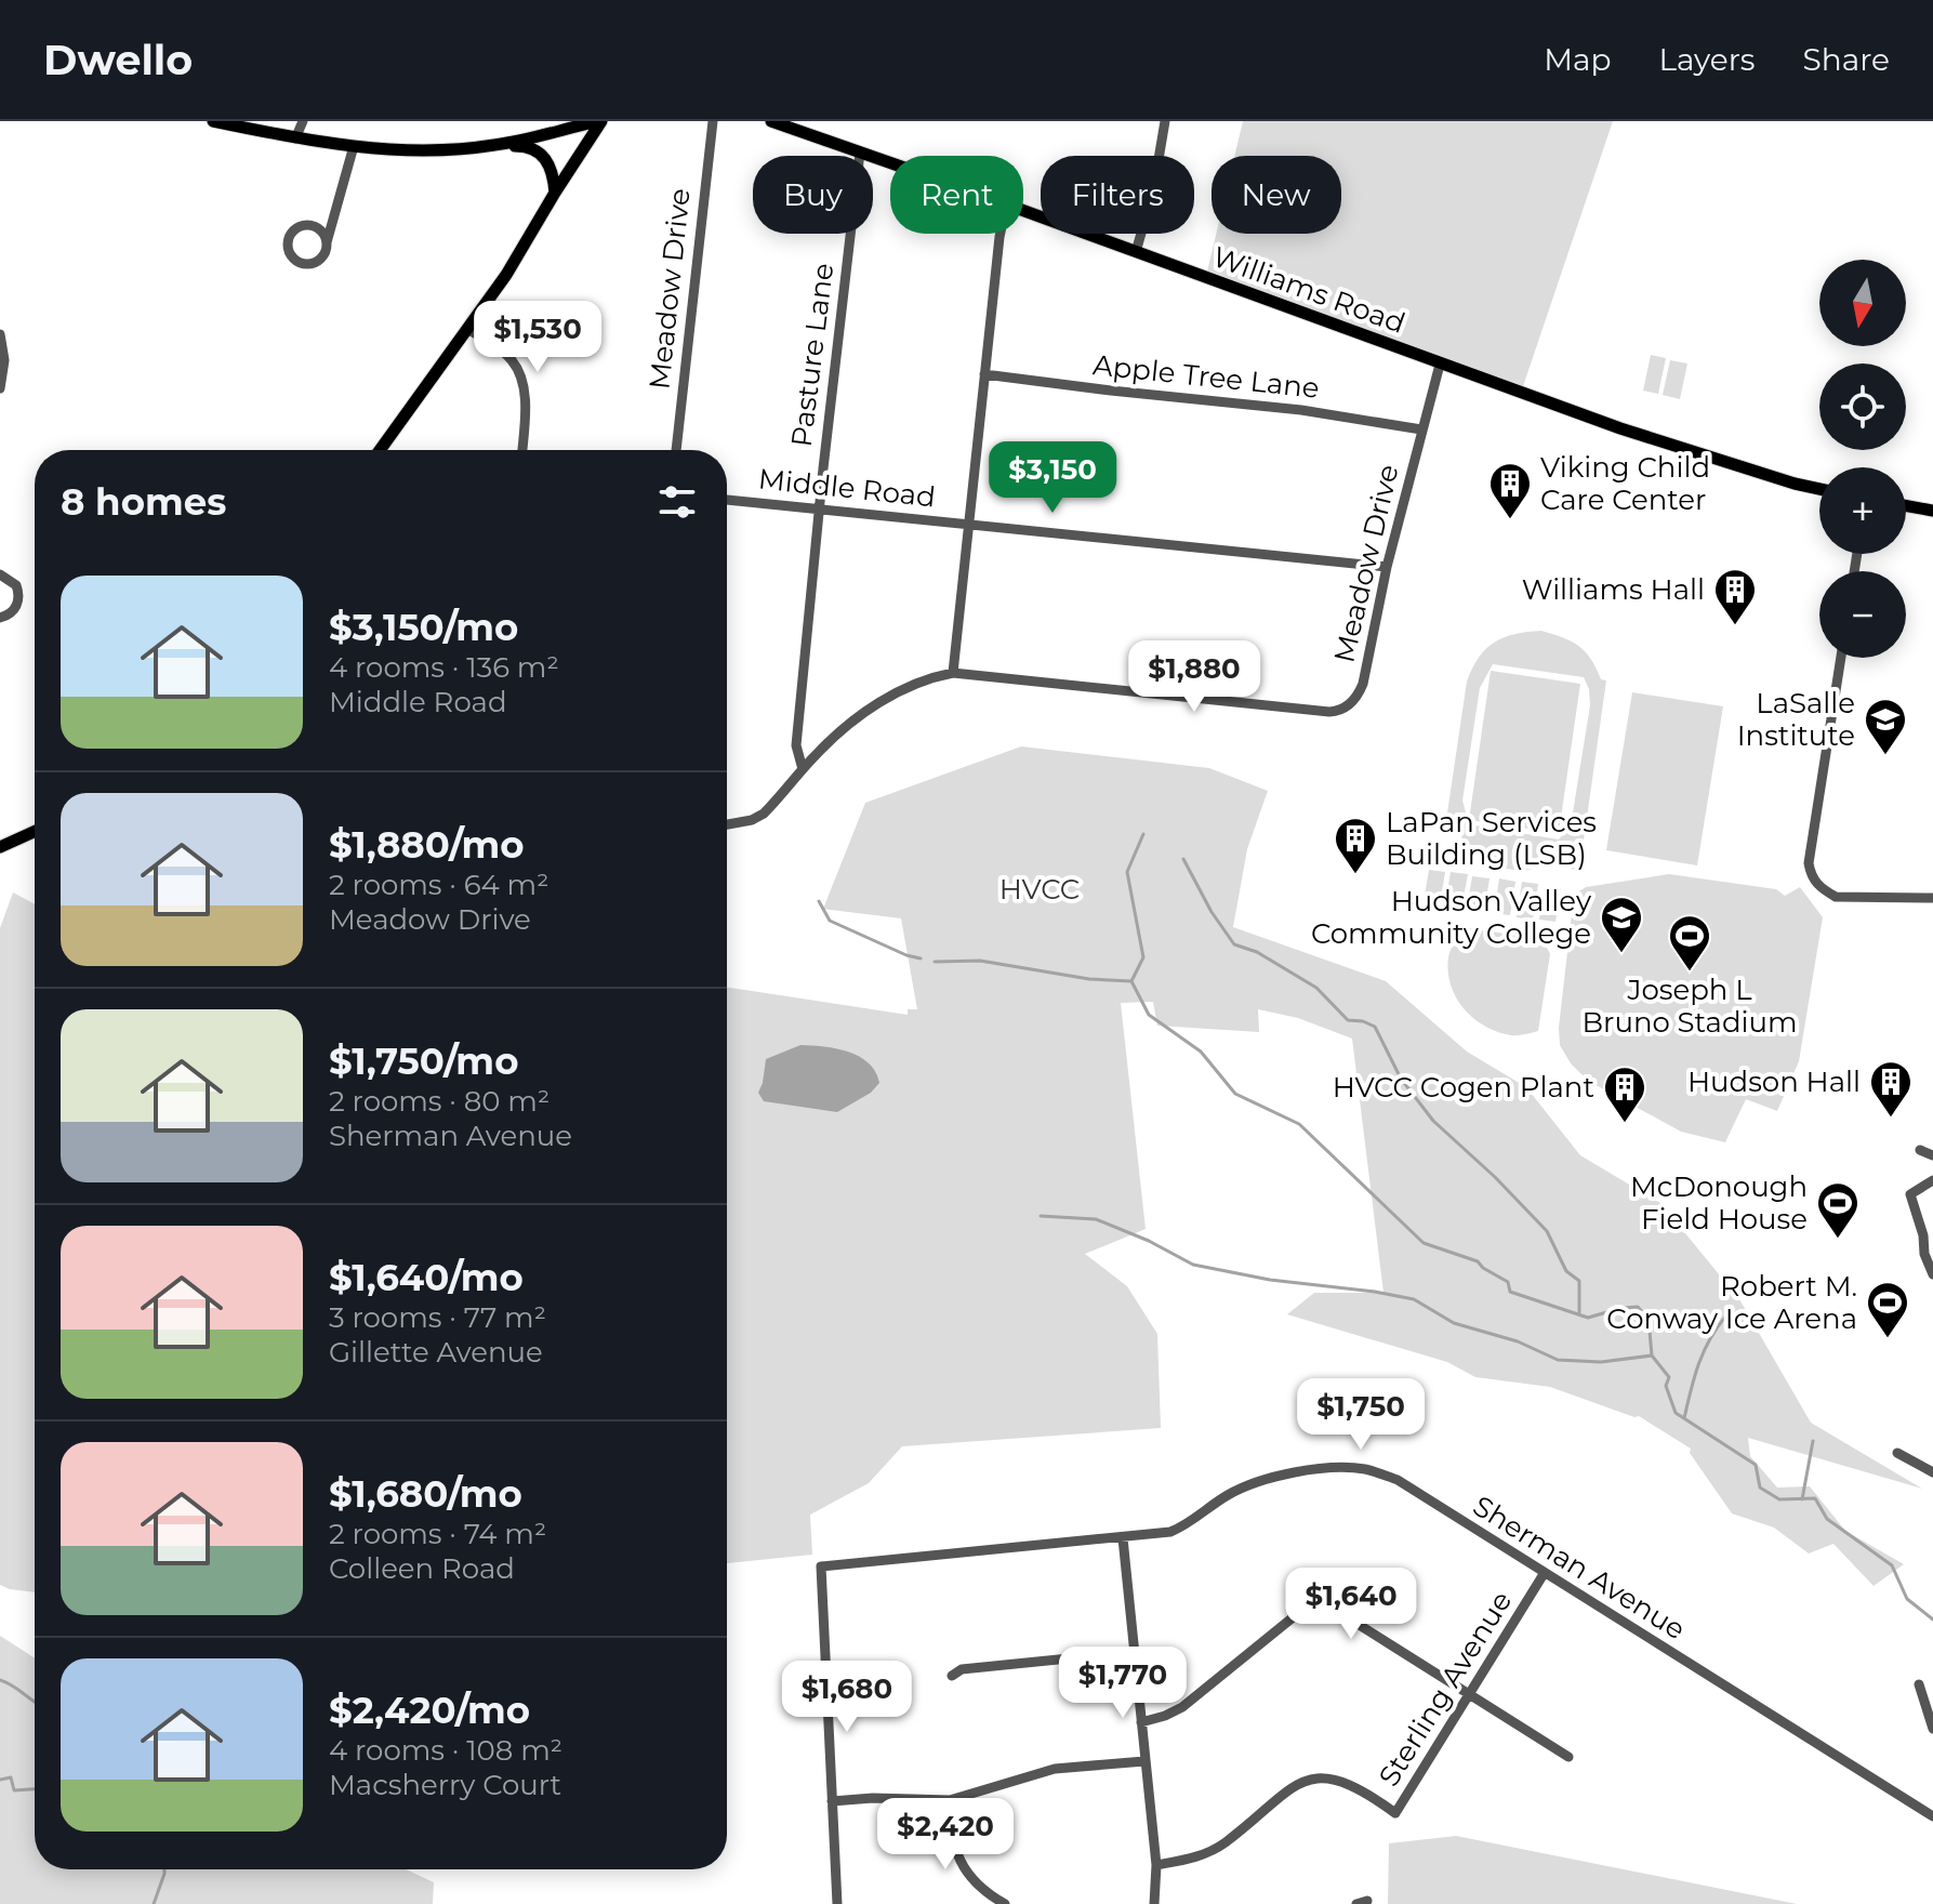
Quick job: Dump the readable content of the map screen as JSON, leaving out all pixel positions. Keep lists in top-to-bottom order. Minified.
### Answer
{"streets":{"main road":["Williams Road"],"street":["Meadow Drive","Pasture Lane","Apple Tree Lane","Middle Road","Sherman Avenue","Sterling Avenue"]},"crossings":[["Meadow Drive","Williams Road"],["Meadow Drive","Pasture Lane"],["Meadow Drive","Apple Tree Lane"],["Meadow Drive","Middle Road"],["Williams Road","Pasture Lane"],["Pasture Lane","Middle Road"],["Sherman Avenue","Sterling Avenue"]],"parks":["HVCC"],"places":{"building":["Viking Child Care Center","Williams Hall","LaPan Services Building (LSB)","Hudson Hall","HVCC Cogen Plant"],"school or university":["LaSalle Institute","Hudson Valley Community College"],"sports":["Joseph L Bruno Stadium","McDonough Field House","Robert M. Conway Ice Arena"]},"north":"bottom","page":{"header":"Dwello","nav":["Map","Layers","Share"],"chip":["Buy","Rent","Filters","New"],"map_buttons":["+","−"],"price":["$1,530","$3,150","$1,880","$1,750","$1,640","$1,770","$1,680","$2,420"],"heading":"8 homes","list":[{"name":"$3,150/mo","note":"4 rooms · 136 m² · Middle Road"},{"name":"$1,880/mo","note":"2 rooms · 64 m² · Meadow Drive"},{"name":"$1,750/mo","note":"2 rooms · 80 m² · Sherman Avenue"},{"name":"$1,640/mo","note":"3 rooms · 77 m² · Gillette Avenue"},{"name":"$1,680/mo","note":"2 rooms · 74 m² · Colleen Road"},{"name":"$2,420/mo","note":"4 rooms · 108 m² · Macsherry Court"}]}}
